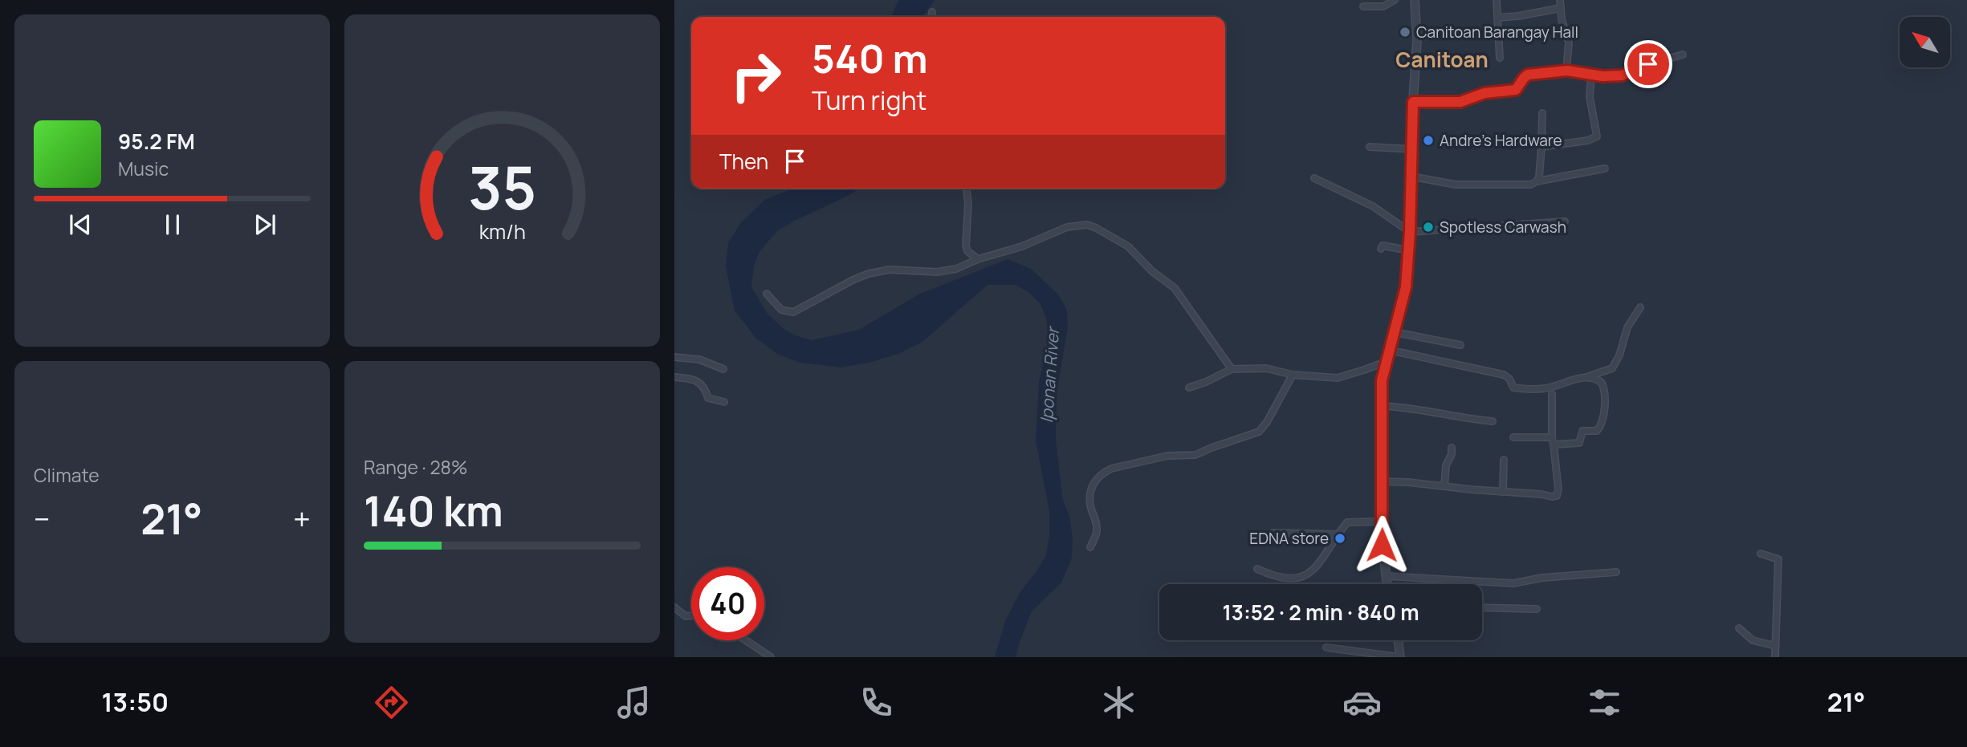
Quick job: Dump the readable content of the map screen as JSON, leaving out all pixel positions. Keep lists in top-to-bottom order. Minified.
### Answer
{"districts":["Canitoan"],"water":["Iponan River"],"places":["Canitoan Barangay Hall","Andre's Hardware","Spotless Carwash","EDNA store"],"north":"top left","page":{"turn":["540 m","Turn right"],"song":["95.2 FM","Music"],"then":"Then","tile":["Climate",["Range · 28%","140 km"]],"heat":["−","21°","+"],"limit":"40","trip":"13:52 · 2 min · 840 m","tabs":["13:50","21°"],"gauge":["35","km/h"]}}
